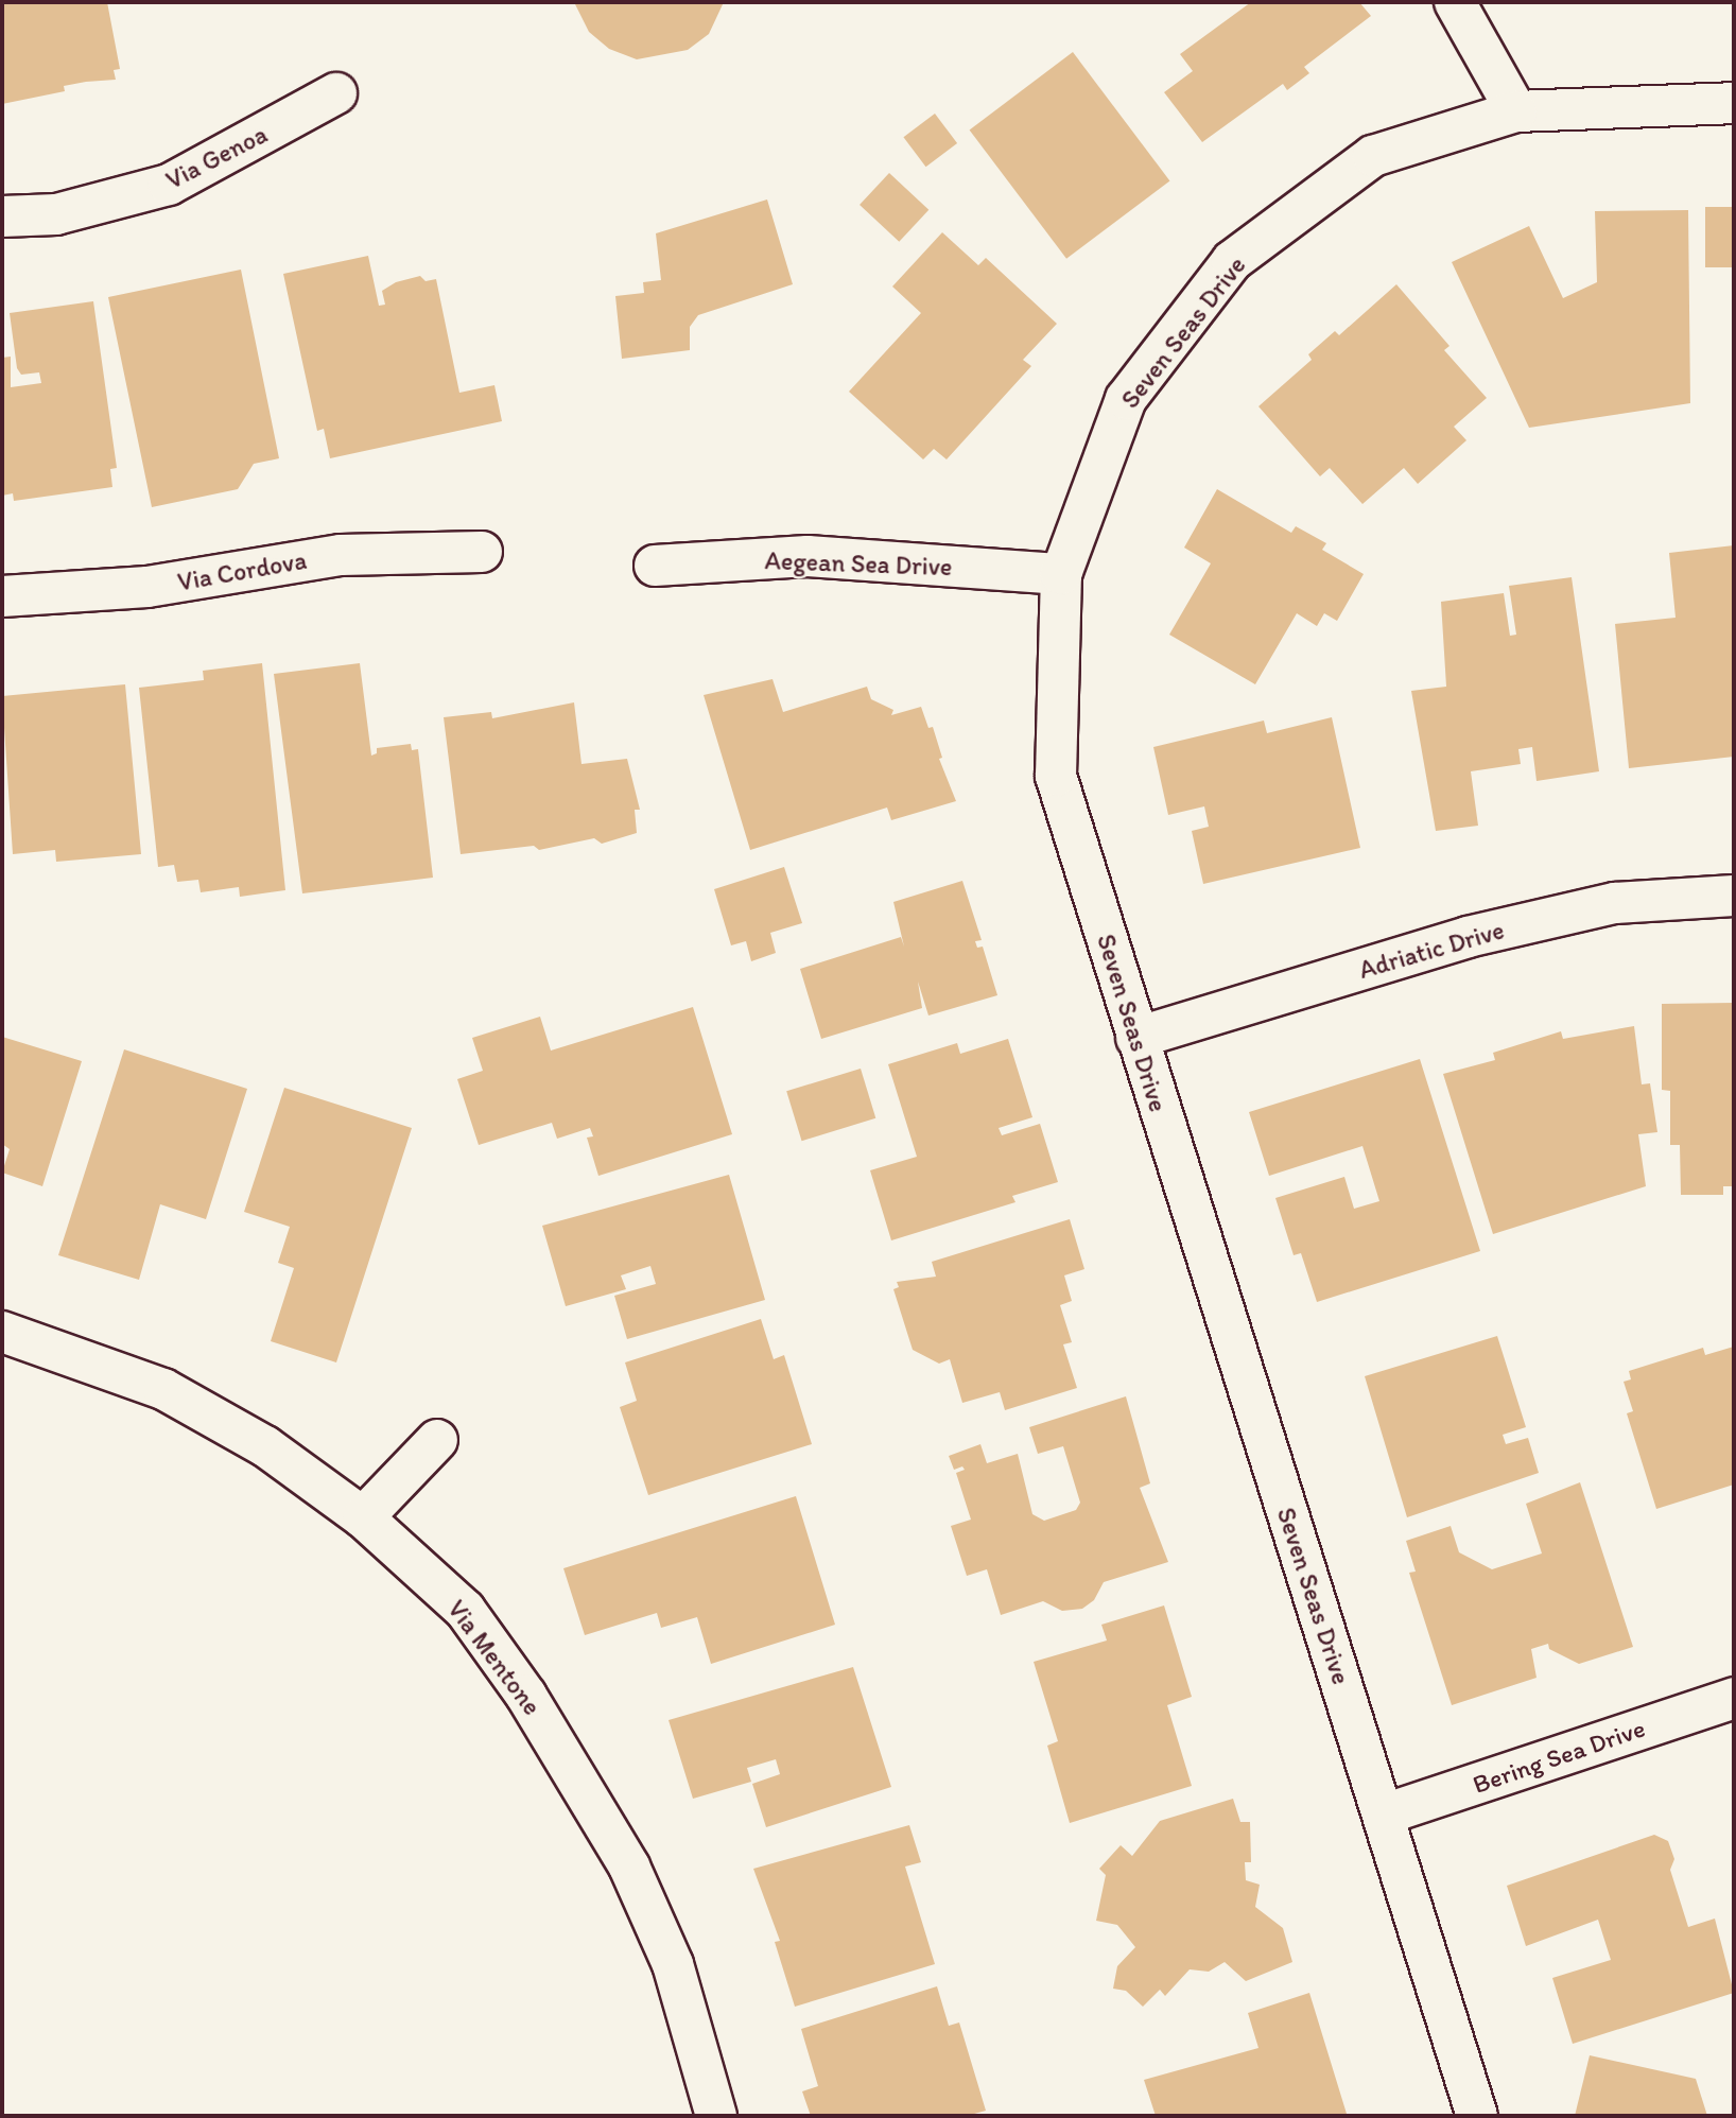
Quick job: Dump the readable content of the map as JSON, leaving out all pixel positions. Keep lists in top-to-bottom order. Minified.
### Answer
{"streets":{"street":["Via Genoa","Seven Seas Drive","Aegean Sea Drive","Via Cordova","Adriatic Drive","Via Mentone","Bering Sea Drive"]},"crossings":[["Seven Seas Drive","Aegean Sea Drive"],["Seven Seas Drive","Adriatic Drive"],["Seven Seas Drive","Bering Sea Drive"]]}
